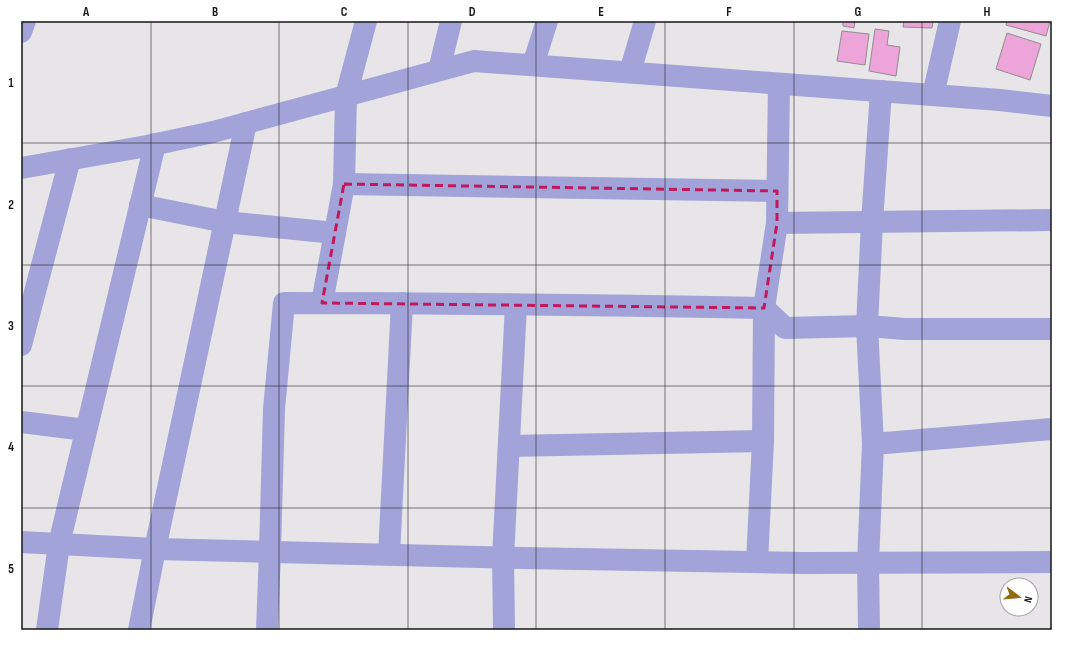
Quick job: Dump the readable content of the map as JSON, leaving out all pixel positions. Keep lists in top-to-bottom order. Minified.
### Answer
{"north":"right","grid":{"columns":["A","B","C","D","E","F","G","H"],"rows":["1","2","3","4","5"]}}
